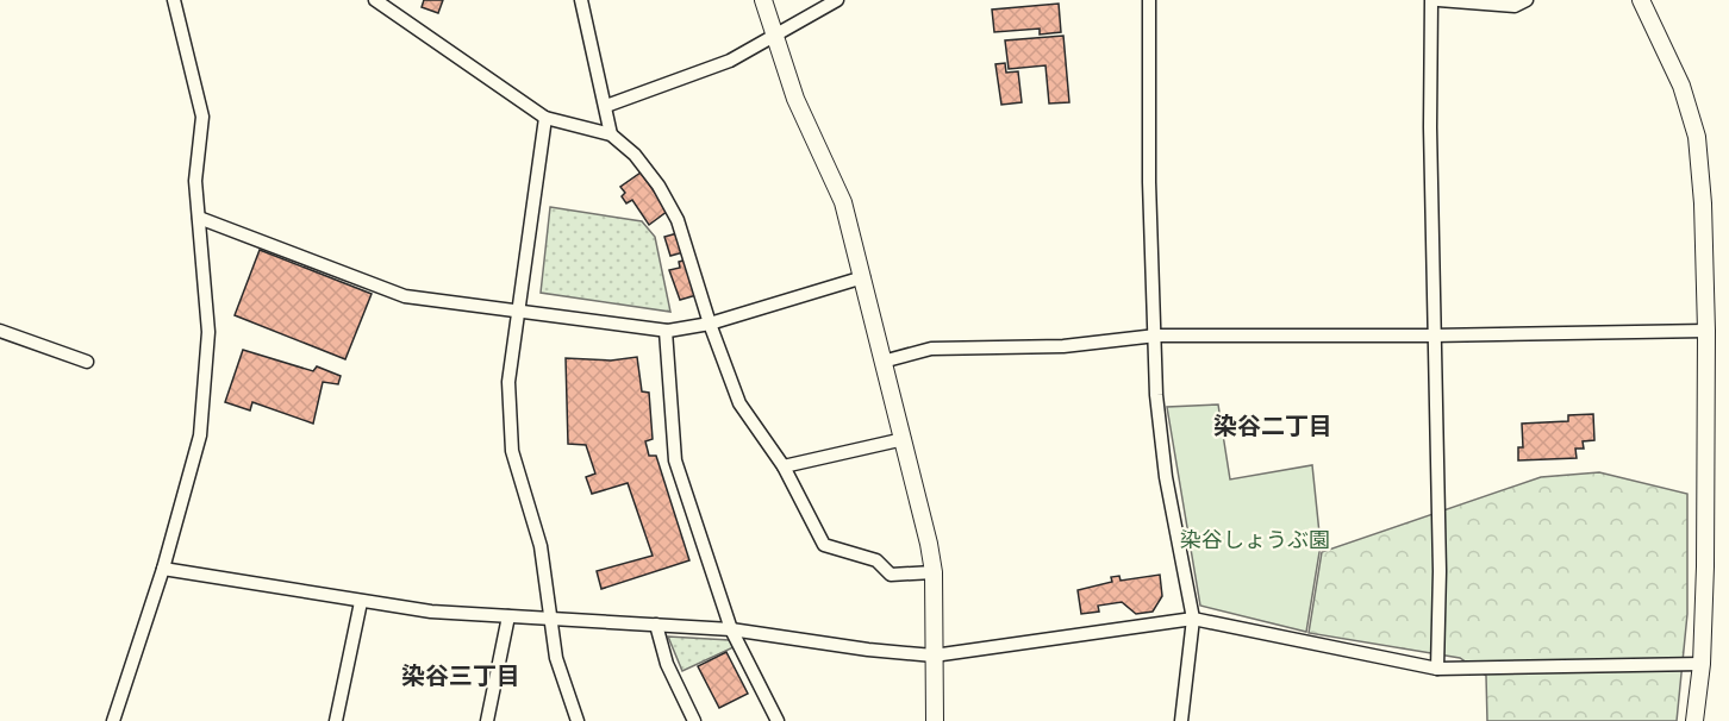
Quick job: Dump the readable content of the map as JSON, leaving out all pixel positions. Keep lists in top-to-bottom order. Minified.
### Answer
{"districts":["染谷二丁目","染谷三丁目"],"parks":["染谷しょうぶ園"]}
